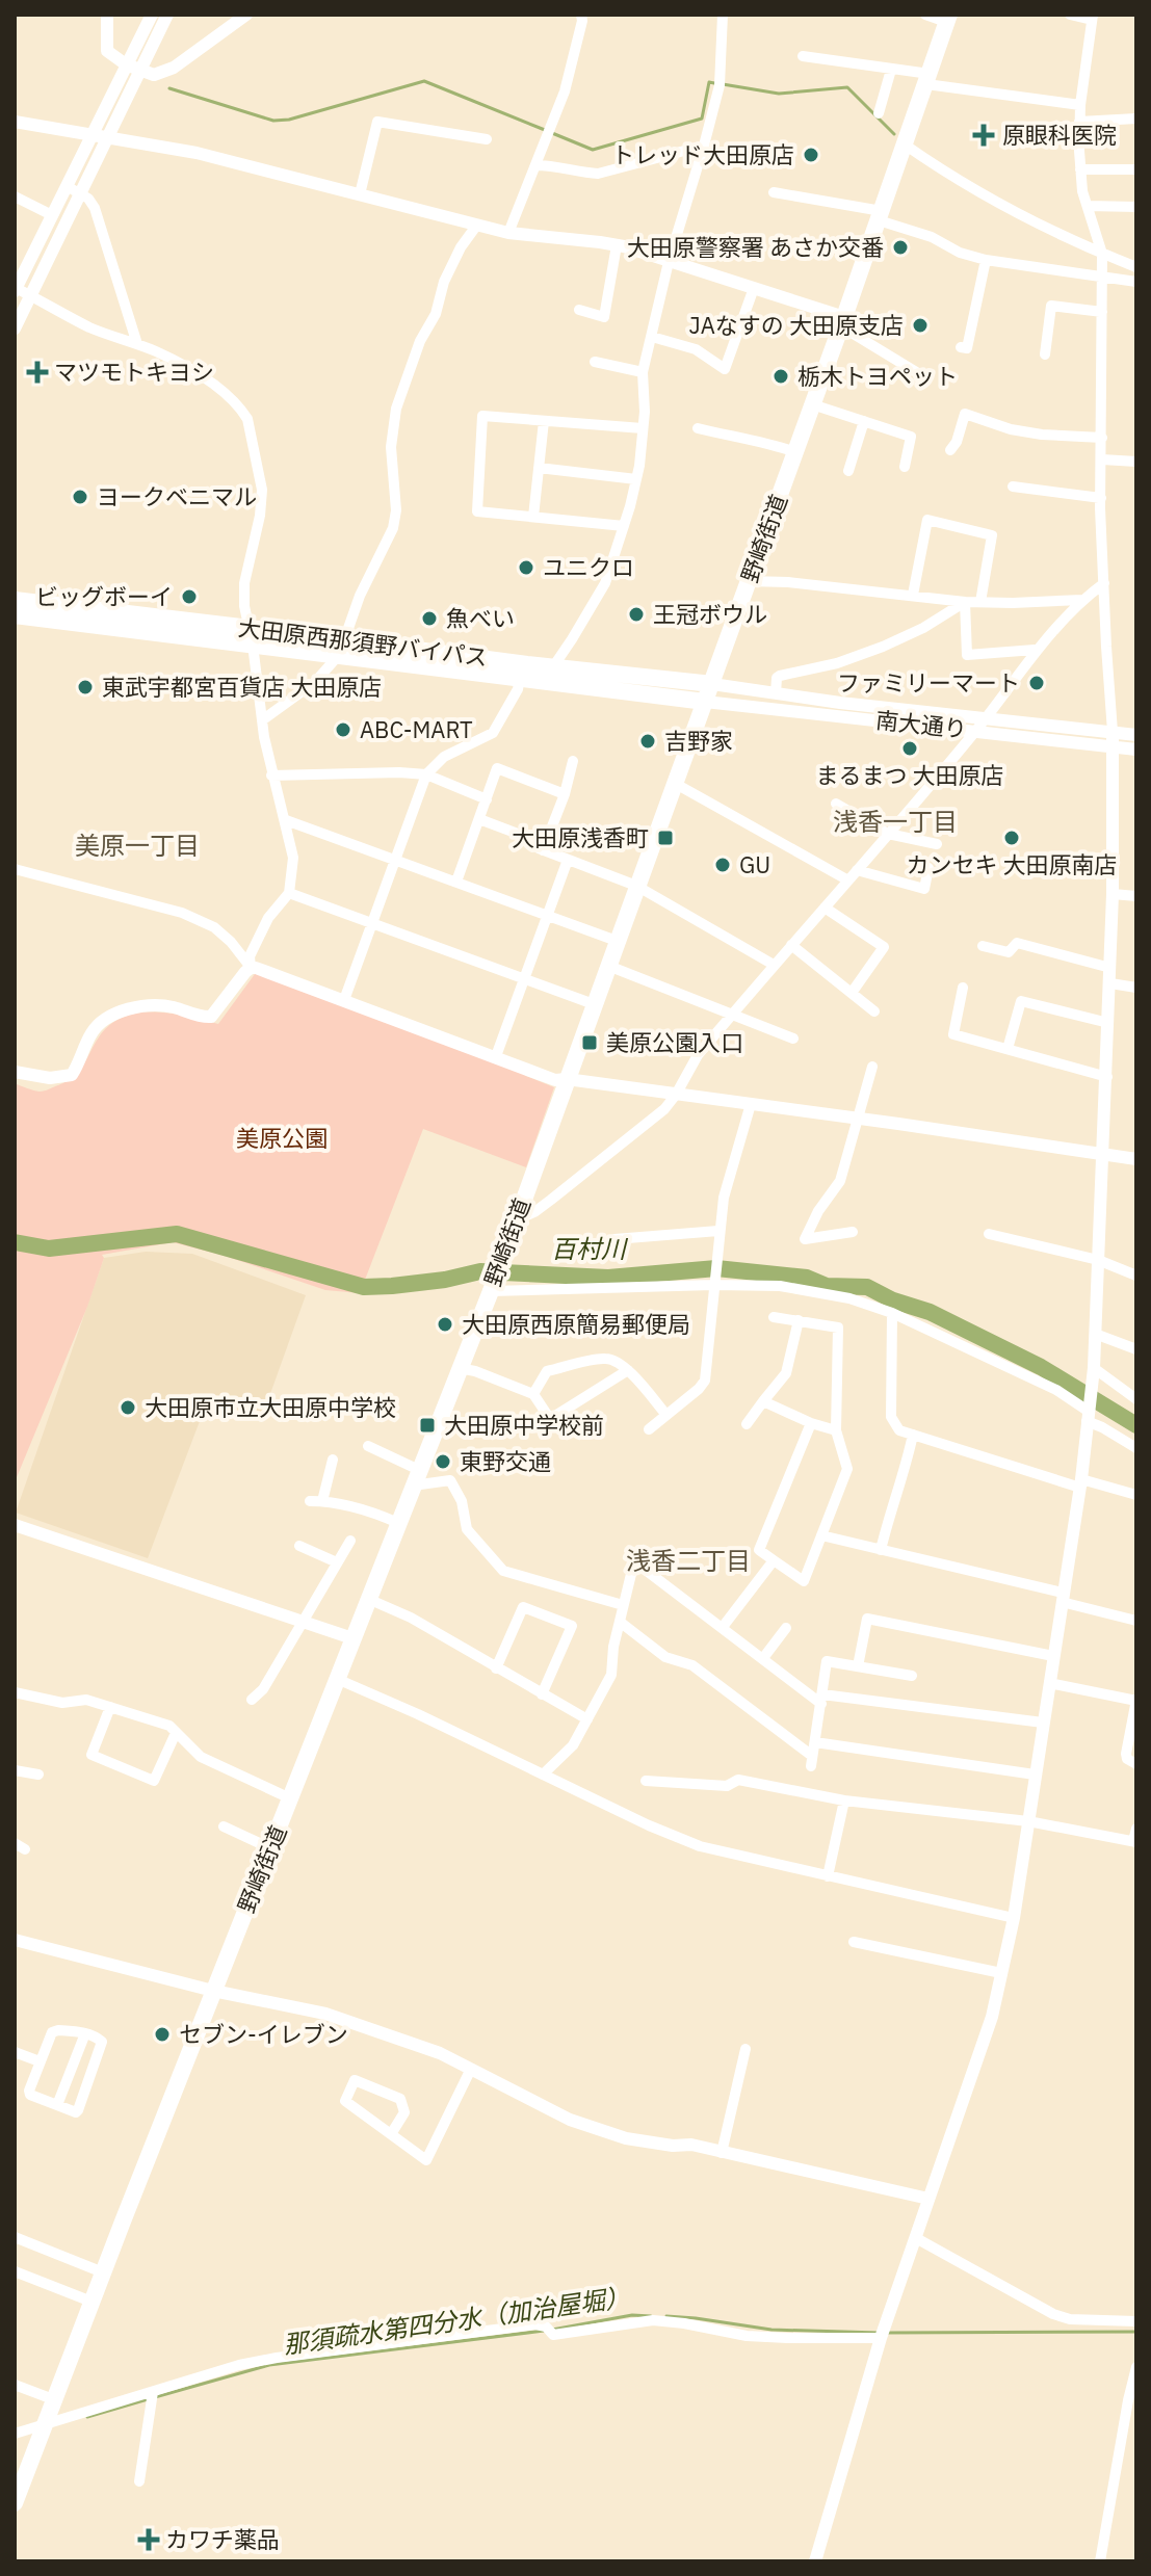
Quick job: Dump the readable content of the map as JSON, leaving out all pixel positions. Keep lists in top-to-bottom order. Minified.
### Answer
{"streets":{"highway":["野崎街道","大田原西那須野バイパス"],"street":["南大通り"]},"crossings":[["野崎街道","大田原西那須野バイパス"],["野崎街道","南大通り"],["大田原西那須野バイパス","南大通り"]],"districts":["浅香一丁目","美原一丁目","浅香二丁目"],"water":["百村川","那須疏水第四分水（加治屋堀）"],"parks":["美原公園"],"places":{"health":["原眼科医院","マツモトキヨシ","カワチ薬品"],"other":["トレッド大田原店","大田原警察署 あさか交番","JAなすの 大田原支店","栃木トヨペット","ヨークベニマル","ユニクロ","ビッグボーイ","王冠ボウル","魚べい","ファミリーマート","東武宇都宮百貨店 大田原店","ABC-MART","吉野家","まるまつ 大田原店","カンセキ 大田原南店","GU","大田原西原簡易郵便局","大田原市立大田原中学校","東野交通","セブン-イレブン"],"transit":["大田原浅香町","美原公園入口","大田原中学校前"]}}
